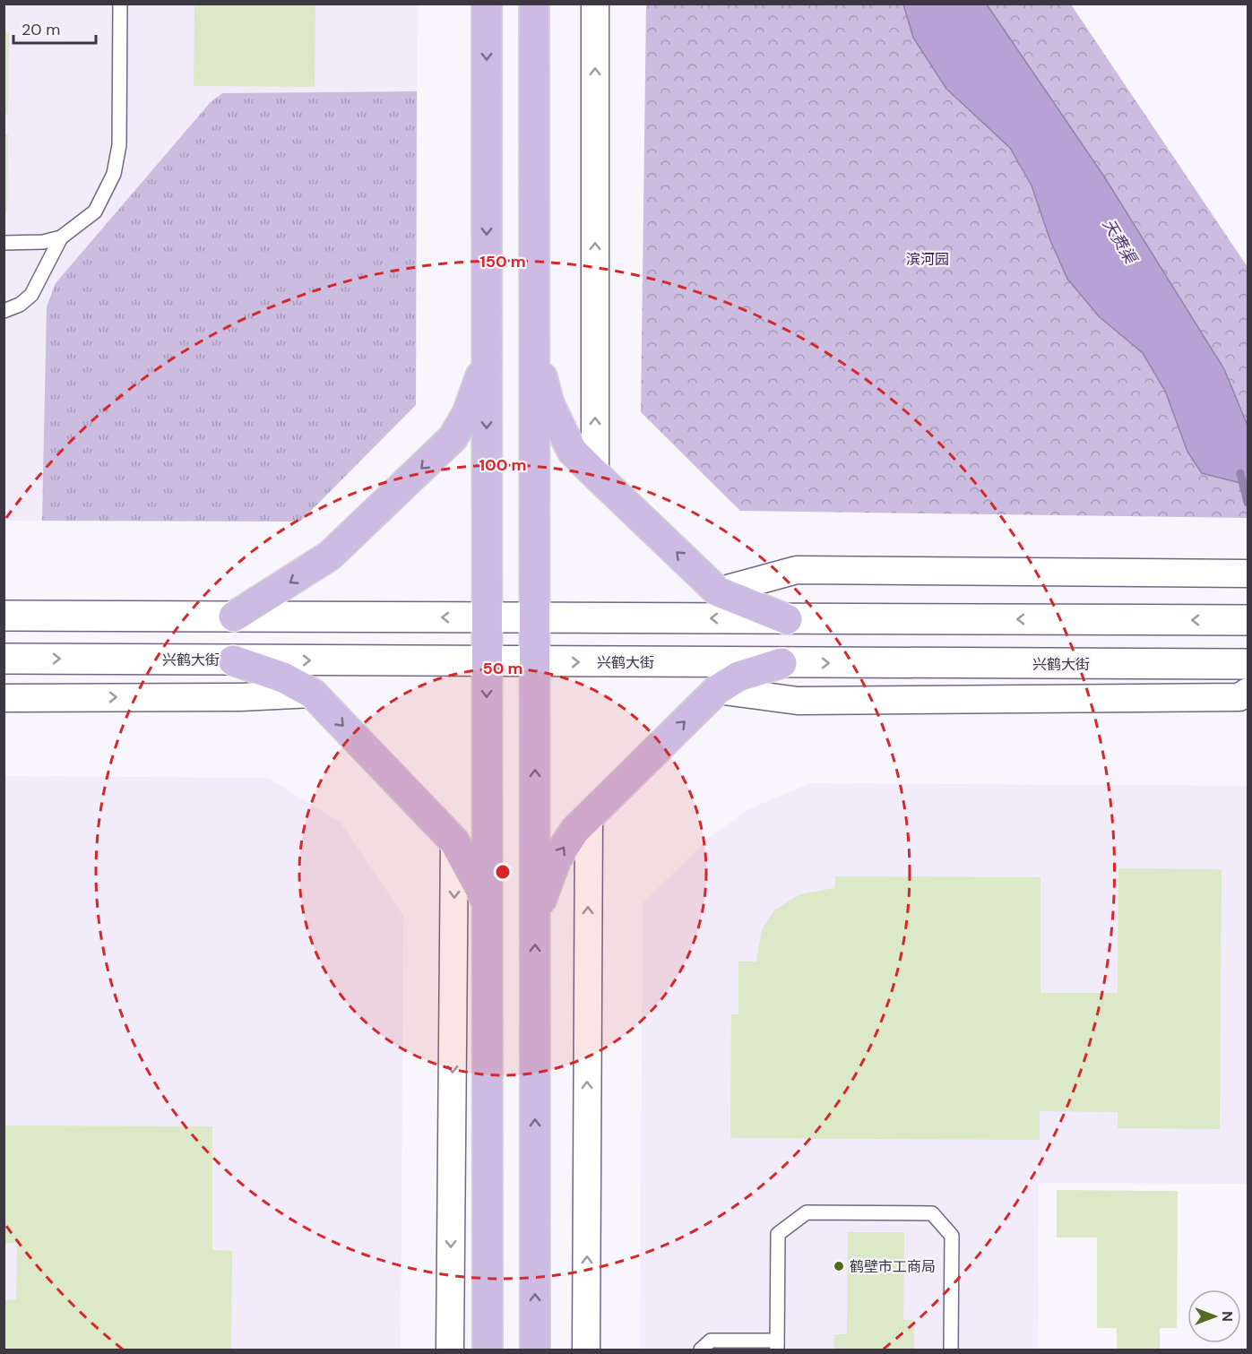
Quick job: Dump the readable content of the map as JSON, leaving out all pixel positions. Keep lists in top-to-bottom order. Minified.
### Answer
{"streets":{"main road":["兴鹤大街"]},"water":["天赉渠"],"parks":["滨河园"],"places":["鹤壁市工商局"],"scale_bar":"20 m","north":"right","rings":["150 m","100 m","50 m"]}
